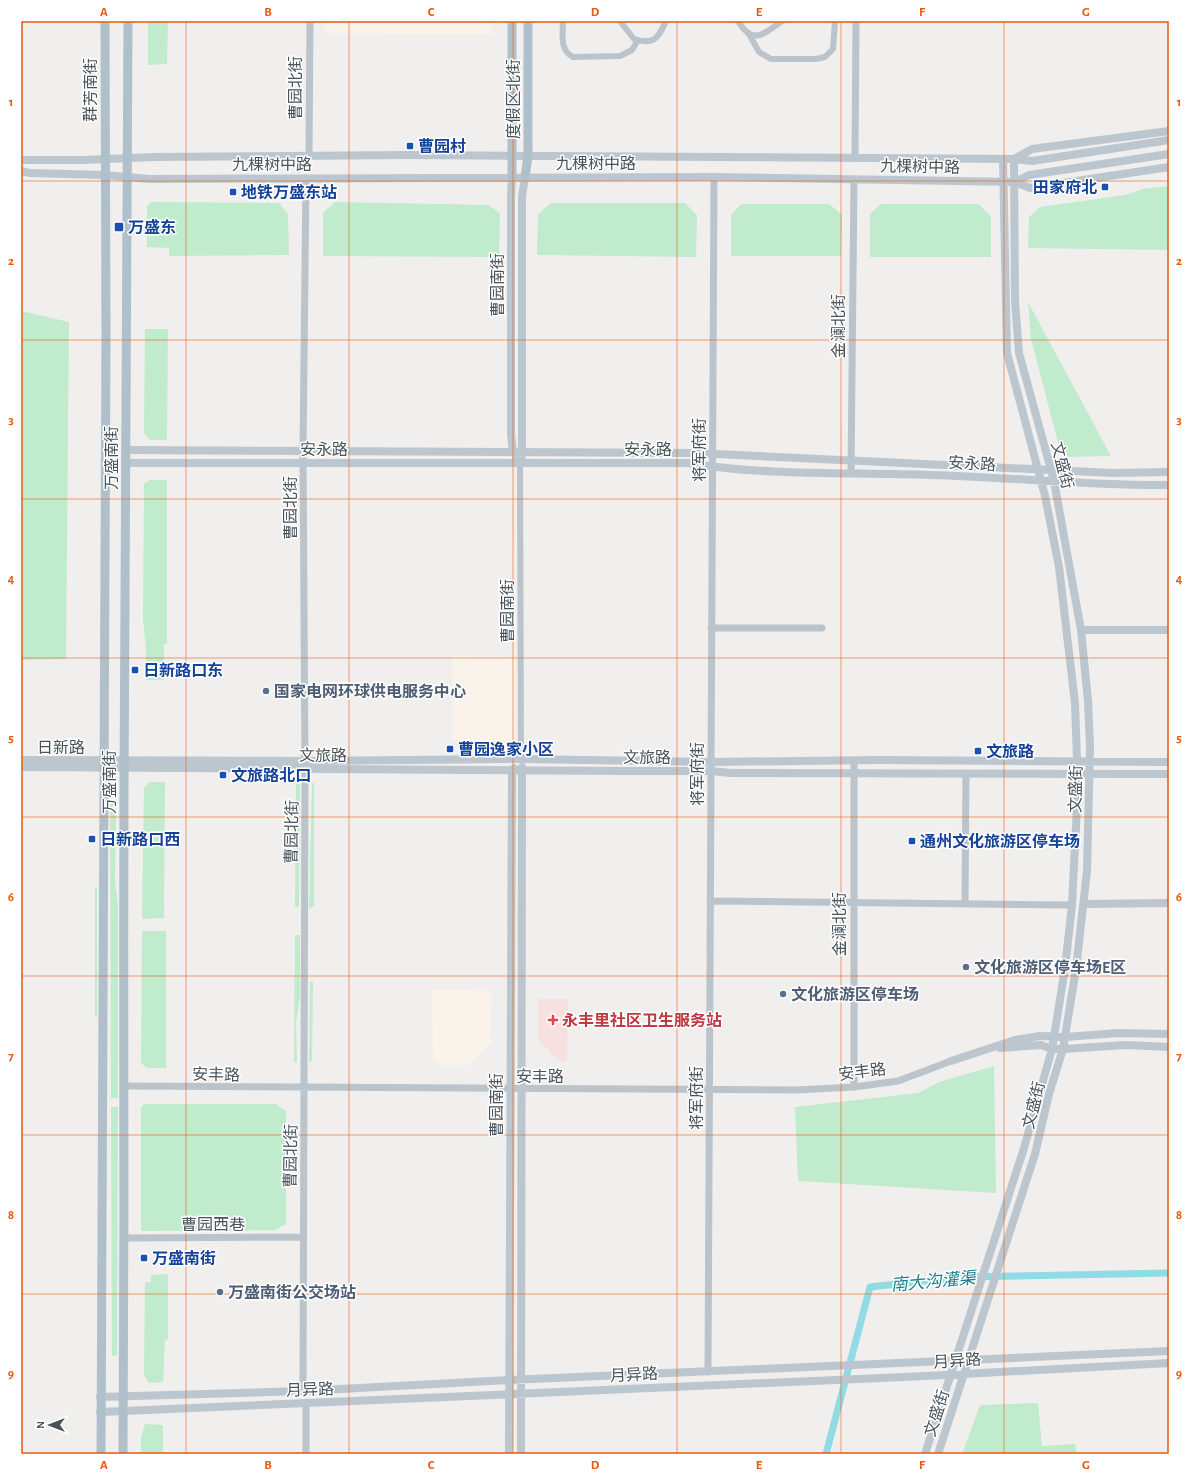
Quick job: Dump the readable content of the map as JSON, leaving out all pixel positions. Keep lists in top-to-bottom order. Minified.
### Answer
{"streets":{"main road":["群芳南街","度假区北街","九棵树中路","曹园南街","安永路","万盛南街","文盛街","日新路","文旅路","安丰路","月异路"],"street":["曹园北街","金澜北街","将军府街","曹园西巷"]},"crossings":[["曹园北街","九棵树中路"],["曹园北街","安永路"],["曹园北街","文旅路"],["曹园北街","安丰路"],["曹园北街","曹园西巷"],["曹园北街","月异路"],["群芳南街","九棵树中路"],["群芳南街","万盛南街"],["度假区北街","九棵树中路"],["度假区北街","曹园南街"],["九棵树中路","曹园南街"],["九棵树中路","金澜北街"],["九棵树中路","将军府街"],["九棵树中路","万盛南街"],["九棵树中路","文盛街"],["曹园南街","安永路"],["曹园南街","文旅路"],["曹园南街","安丰路"],["曹园南街","月异路"],["金澜北街","安永路"],["金澜北街","文旅路"],["金澜北街","安丰路"],["安永路","将军府街"],["安永路","万盛南街"],["安永路","文盛街"],["将军府街","文旅路"],["将军府街","安丰路"],["将军府街","月异路"],["万盛南街","日新路"],["万盛南街","文旅路"],["万盛南街","安丰路"],["万盛南街","曹园西巷"],["万盛南街","月异路"],["文盛街","文旅路"],["文盛街","安丰路"],["文盛街","月异路"],["日新路","文旅路"]],"water":["南大沟灌渠"],"places":{"transit":["曹园村","田家府北","地铁万盛东站","万盛东","日新路口东","曹园逸家小区","文旅路","文旅路北口","日新路口西","通州文化旅游区停车场","万盛南街"],"other":["国家电网环球供电服务中心","文化旅游区停车场E区","文化旅游区停车场","万盛南街公交场站"],"health":["永丰里社区卫生服务站"]},"north":"left","grid":{"columns":["A","B","C","D","E","F","G"],"rows":["1","2","3","4","5","6","7","8","9"]}}
